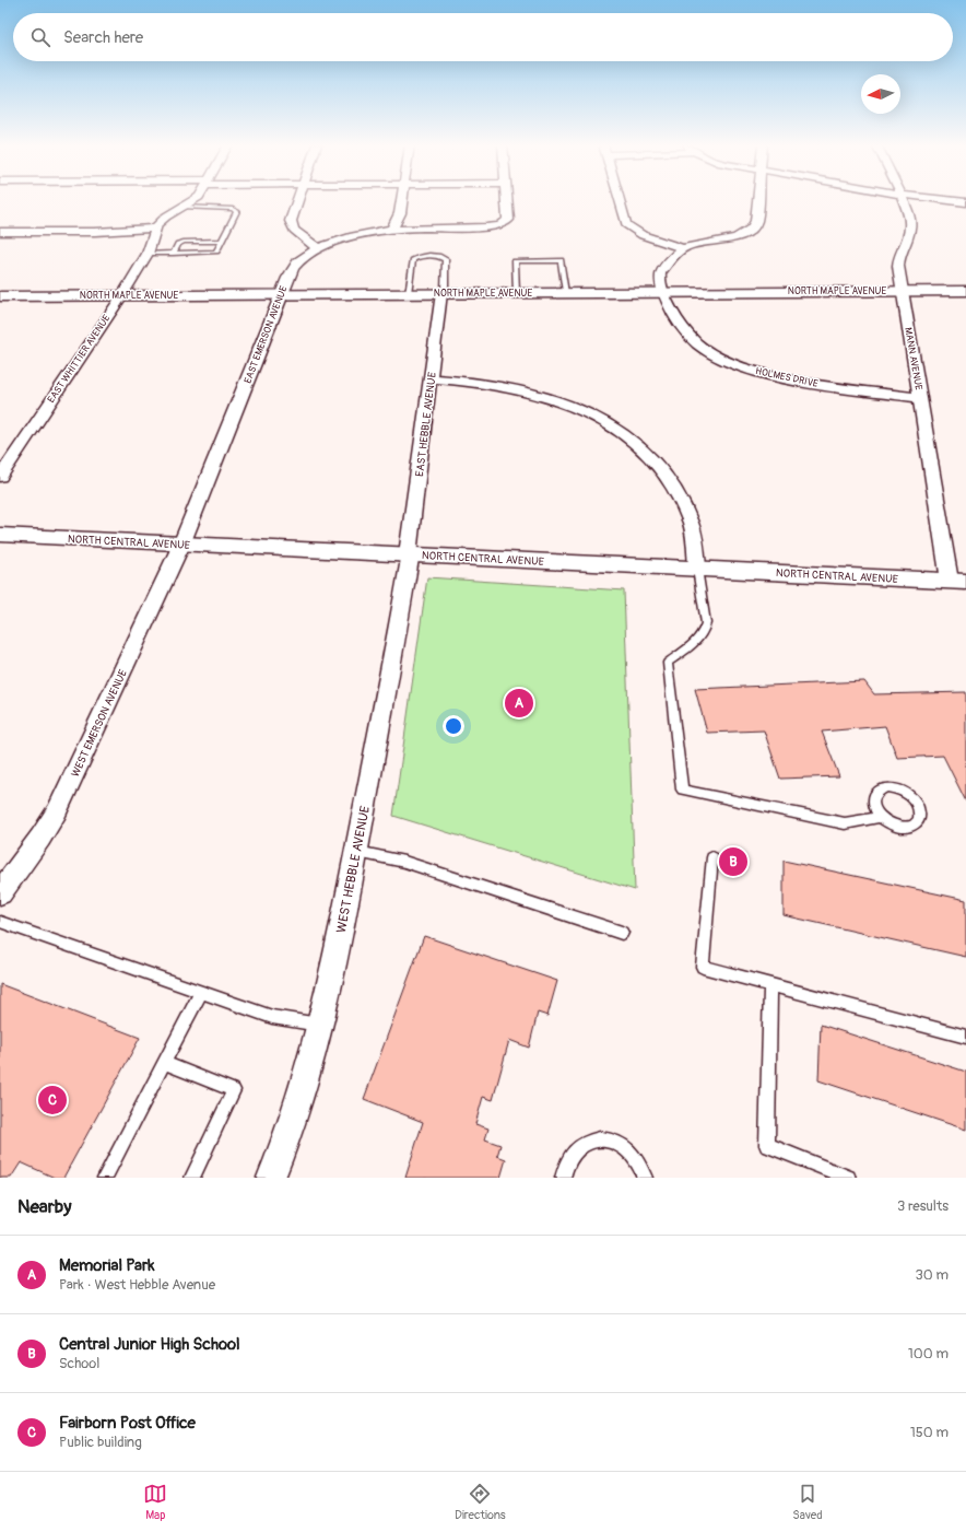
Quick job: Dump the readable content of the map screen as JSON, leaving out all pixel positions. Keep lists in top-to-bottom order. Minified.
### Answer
{"streets":{"main road":["NORTH MAPLE AVENUE"],"street":["EAST EMERSON AVENUE","EAST WHITTIER AVENUE","MANN AVENUE","HOLMES DRIVE","EAST HEBBLE AVENUE","NORTH CENTRAL AVENUE","WEST EMERSON AVENUE","WEST HEBBLE AVENUE"]},"crossings":[["NORTH MAPLE AVENUE","EAST EMERSON AVENUE"],["NORTH MAPLE AVENUE","EAST WHITTIER AVENUE"],["NORTH MAPLE AVENUE","MANN AVENUE"],["NORTH MAPLE AVENUE","HOLMES DRIVE"],["NORTH MAPLE AVENUE","EAST HEBBLE AVENUE"],["EAST EMERSON AVENUE","NORTH CENTRAL AVENUE"],["EAST EMERSON AVENUE","WEST EMERSON AVENUE"],["MANN AVENUE","HOLMES DRIVE"],["MANN AVENUE","NORTH CENTRAL AVENUE"],["EAST HEBBLE AVENUE","NORTH CENTRAL AVENUE"],["EAST HEBBLE AVENUE","WEST HEBBLE AVENUE"],["NORTH CENTRAL AVENUE","WEST EMERSON AVENUE"],["NORTH CENTRAL AVENUE","WEST HEBBLE AVENUE"]],"north":"left","page":{"search":"Search here","pins":["A","B","C"],"heading":["Nearby","3 results"],"list":[{"mark":"A","name":"Memorial Park","note":"Park · West Hebble Avenue","value":"30 m"},{"mark":"B","name":"Central Junior High School","note":"School","value":"100 m"},{"mark":"C","name":"Fairborn Post Office","note":"Public building","value":"150 m"}],"nav":["Map","Directions","Saved"]}}
